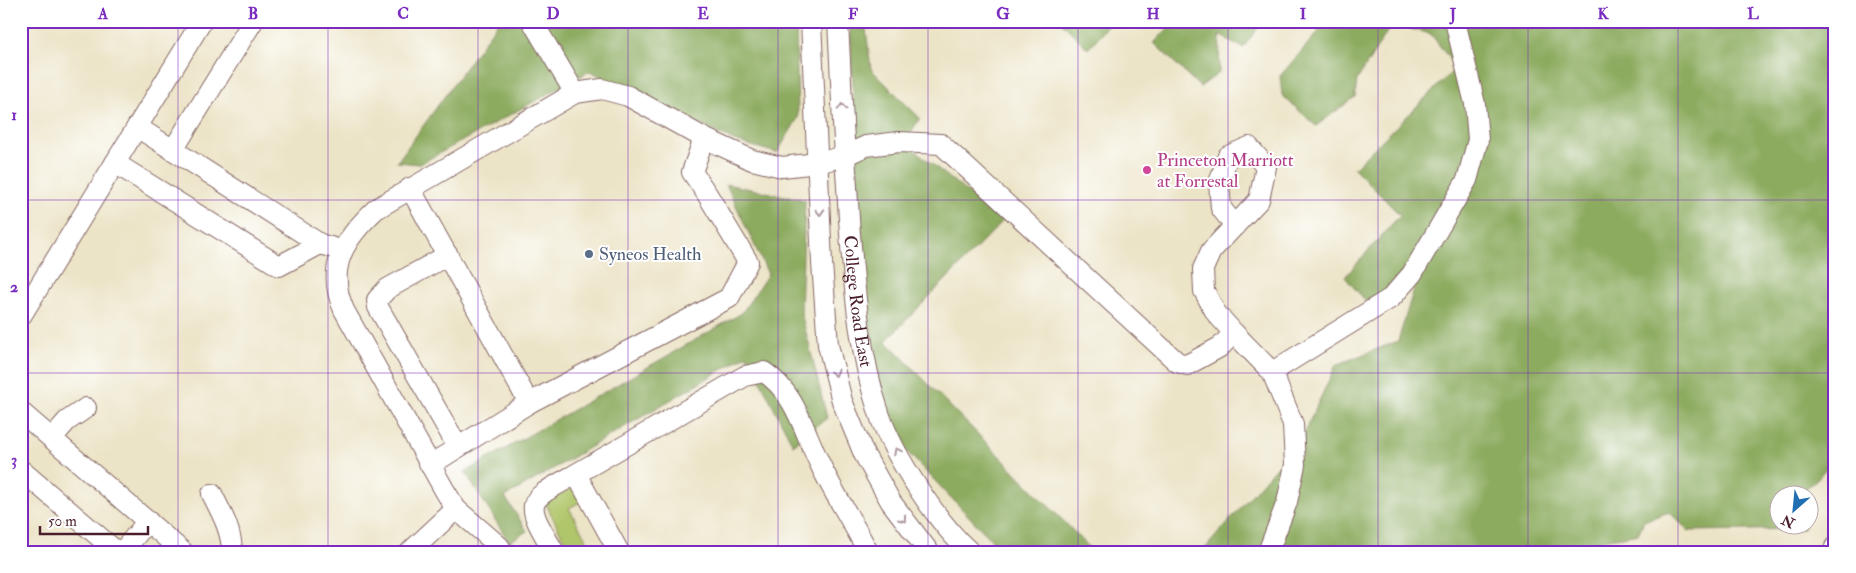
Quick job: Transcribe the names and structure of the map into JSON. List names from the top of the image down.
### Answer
{
  "streets": {
    "street": ["College Road East"]
  },
  "places": ["Princeton Marriott at Forrestal", "Syneos Health"],
  "scale_bar": "50 m",
  "north": "bottom left",
  "grid": {
    "columns": [
      "A",
      "B",
      "C",
      "D",
      "E",
      "F",
      "G",
      "H",
      "I",
      "J",
      "K",
      "L"
    ],
    "rows": ["1", "2", "3"]
  }
}
